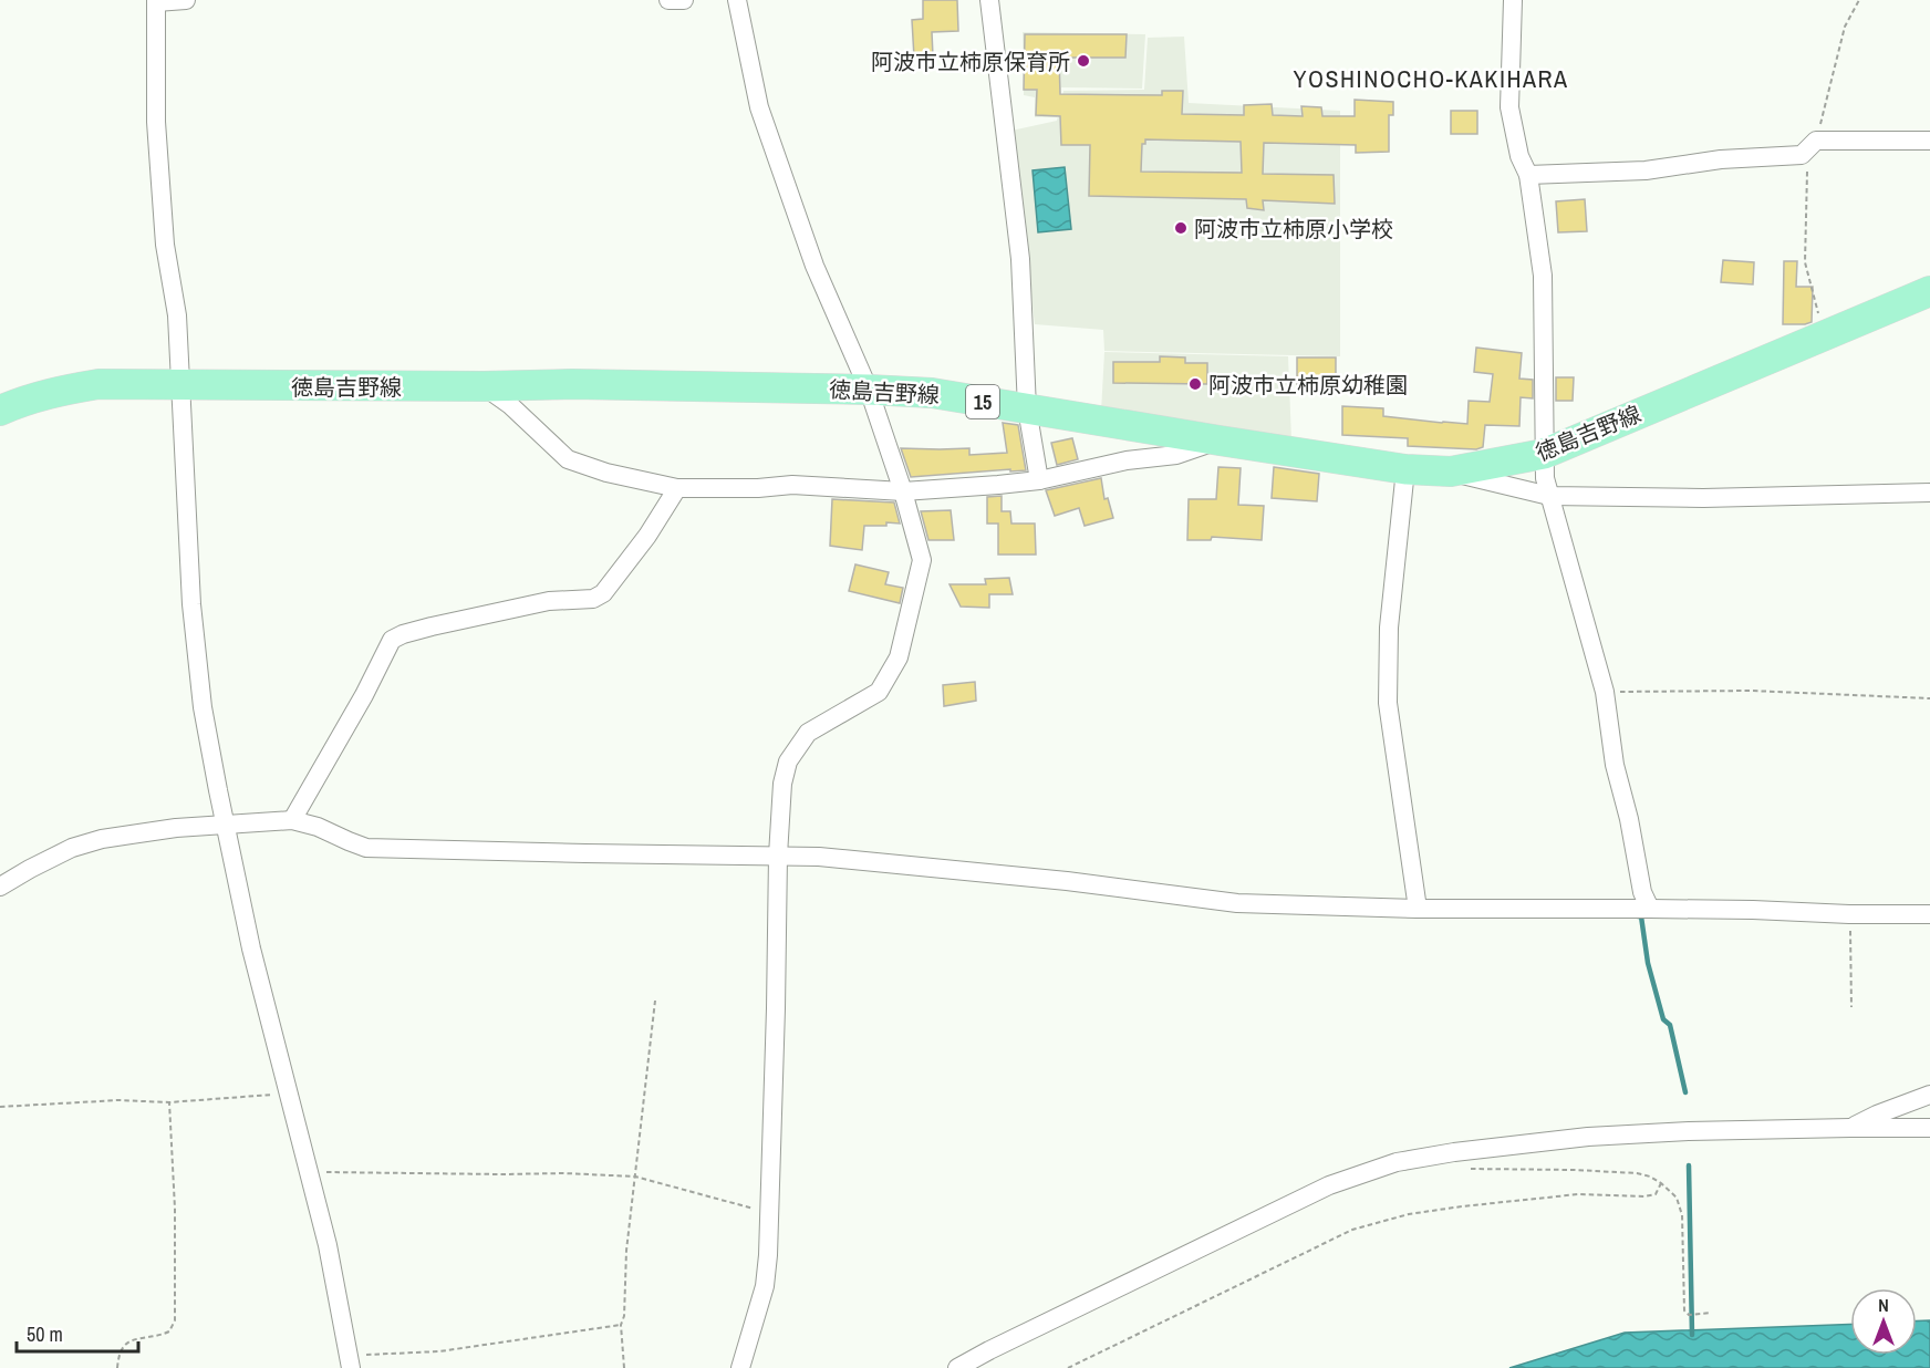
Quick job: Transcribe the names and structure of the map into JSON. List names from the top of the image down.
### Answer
{
  "streets": {
    "main road": ["徳島吉野線", "15"]
  },
  "districts": ["YOSHINOCHO-KAKIHARA"],
  "places": ["阿波市立柿原保育所", "阿波市立柿原小学校", "阿波市立柿原幼稚園"],
  "scale_bar": "50 m",
  "north": "top"
}
